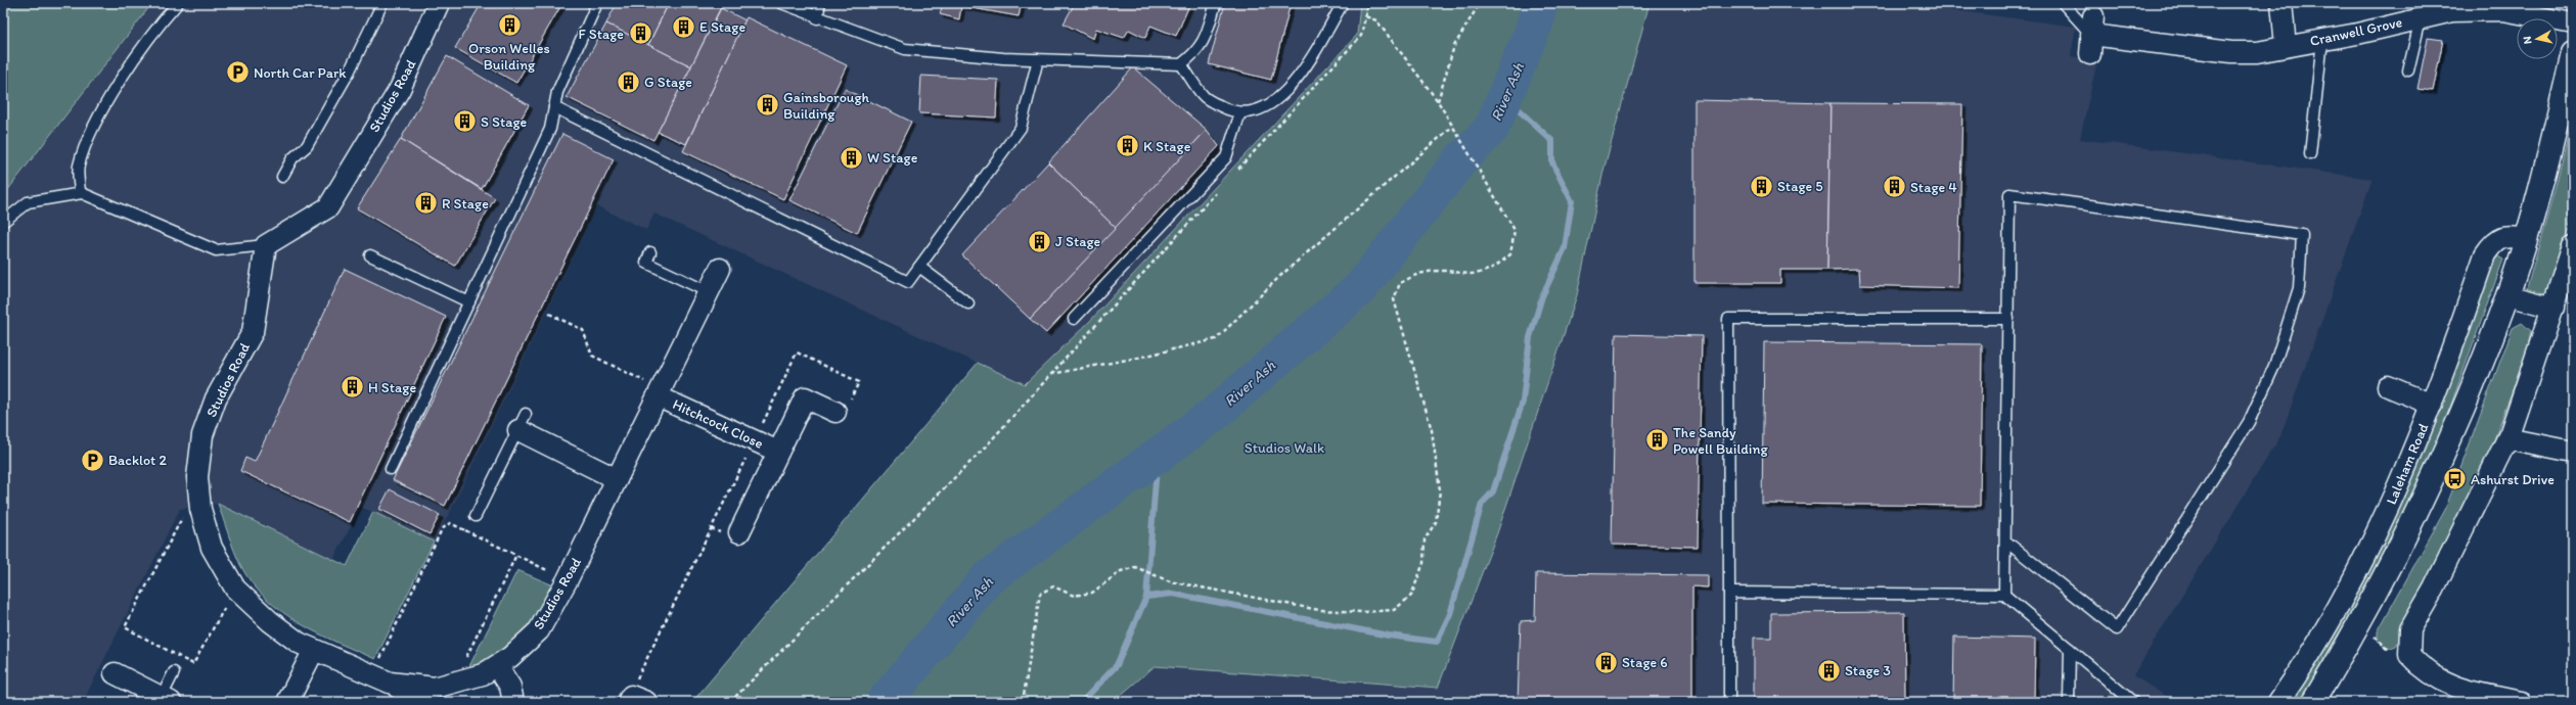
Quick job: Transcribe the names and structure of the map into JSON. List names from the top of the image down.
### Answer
{
  "streets": {
    "main road": ["Laleham Road"],
    "street": ["Cranwell Grove", "Studios Road", "Hitchcock Close"]
  },
  "crossings": [
    ["Studios Road", "Hitchcock Close"]
  ],
  "water": ["River Ash"],
  "parks": ["Studios Walk"],
  "places": {
    "building": [
      "Orson Welles Building",
      "E Stage",
      "F Stage",
      "G Stage",
      "Gainsborough Building",
      "S Stage",
      "K Stage",
      "W Stage",
      "Stage 5",
      "Stage 4",
      "R Stage",
      "J Stage",
      "H Stage",
      "The Sandy Powell Building",
      "Stage 6",
      "Stage 3"
    ],
    "parking": ["North Car Park", "Backlot 2"],
    "bus stop": ["Ashurst Drive"]
  },
  "north": "left"
}
